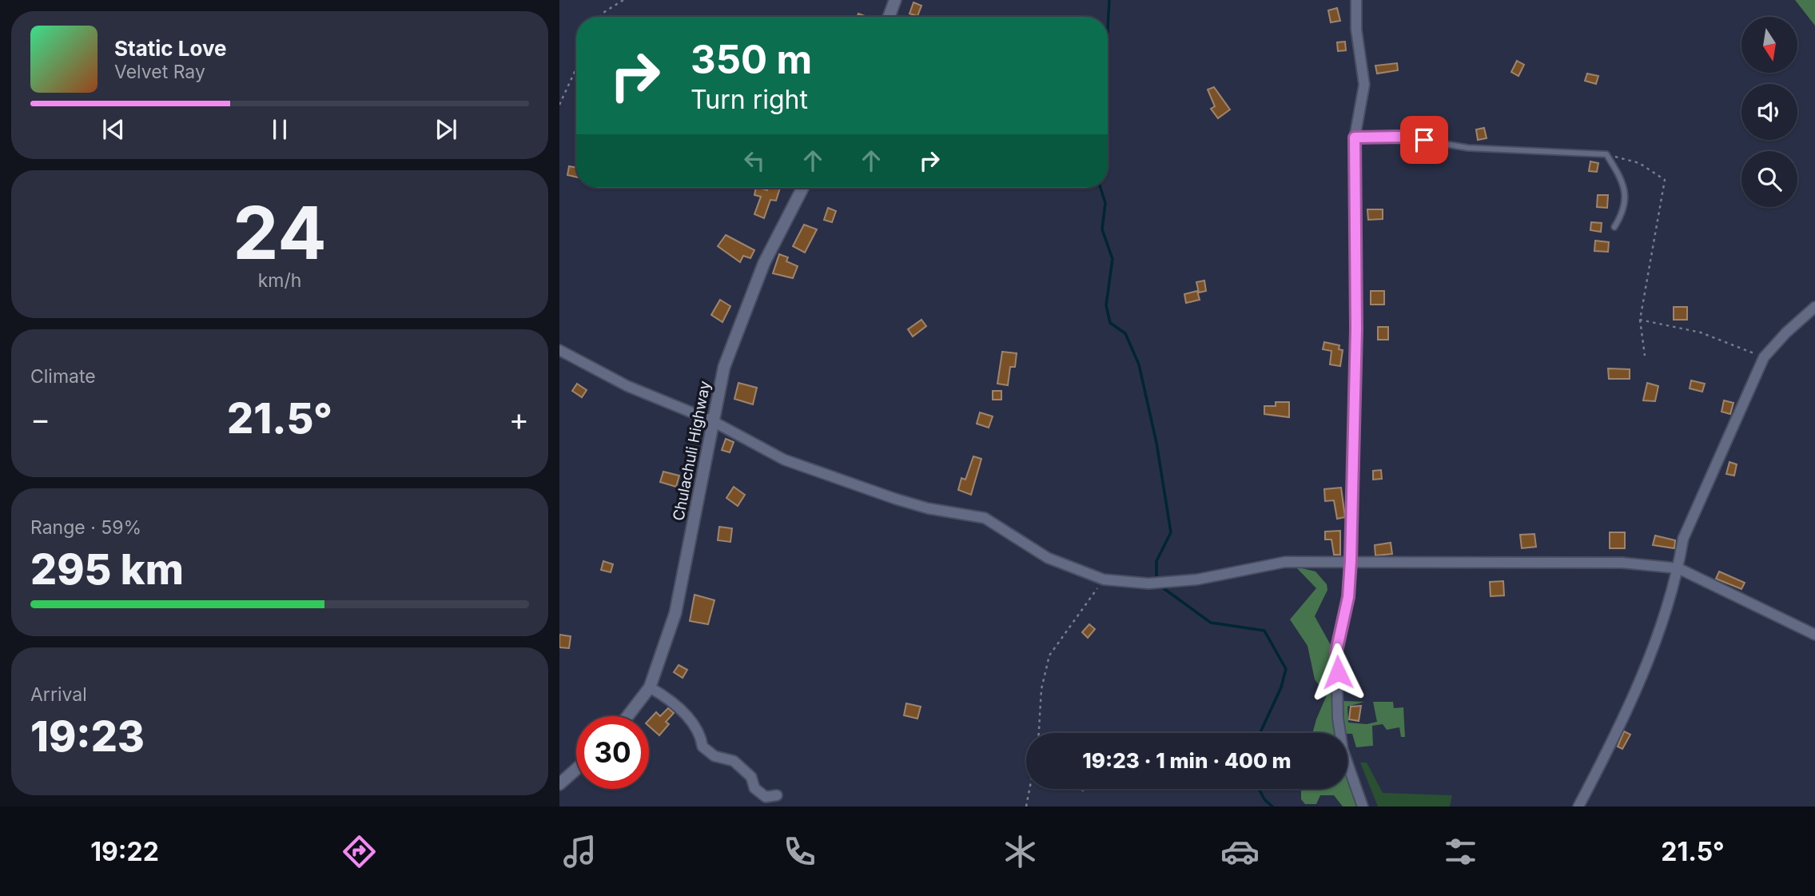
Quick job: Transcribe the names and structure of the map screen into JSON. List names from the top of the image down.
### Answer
{
  "streets": {
    "street": ["Chulachuli Highway"]
  },
  "north": "bottom",
  "page": {
    "turn": ["350 m", "Turn right"],
    "song": ["Static Love", "Velvet Ray"],
    "tile": [
      ["24", "km/h"],
      "Climate",
      ["Range · 59%", "295 km"],
      ["Arrival", "19:23"]
    ],
    "heat": ["−", "21.5°", "+"],
    "limit": "30",
    "trip": "19:23 · 1 min · 400 m",
    "tabs": ["19:22", "21.5°"]
  }
}
